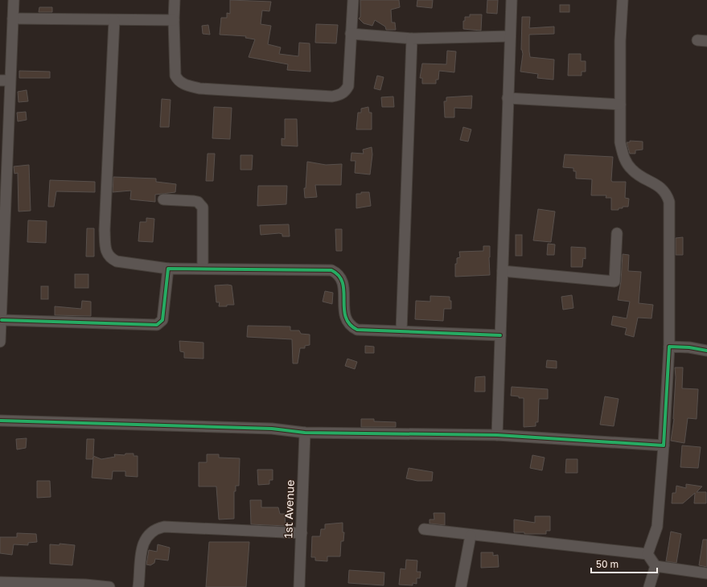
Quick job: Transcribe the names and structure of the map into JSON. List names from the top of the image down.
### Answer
{
  "streets": {
    "street": ["1st Avenue"]
  },
  "scale_bar": "50 m"
}
